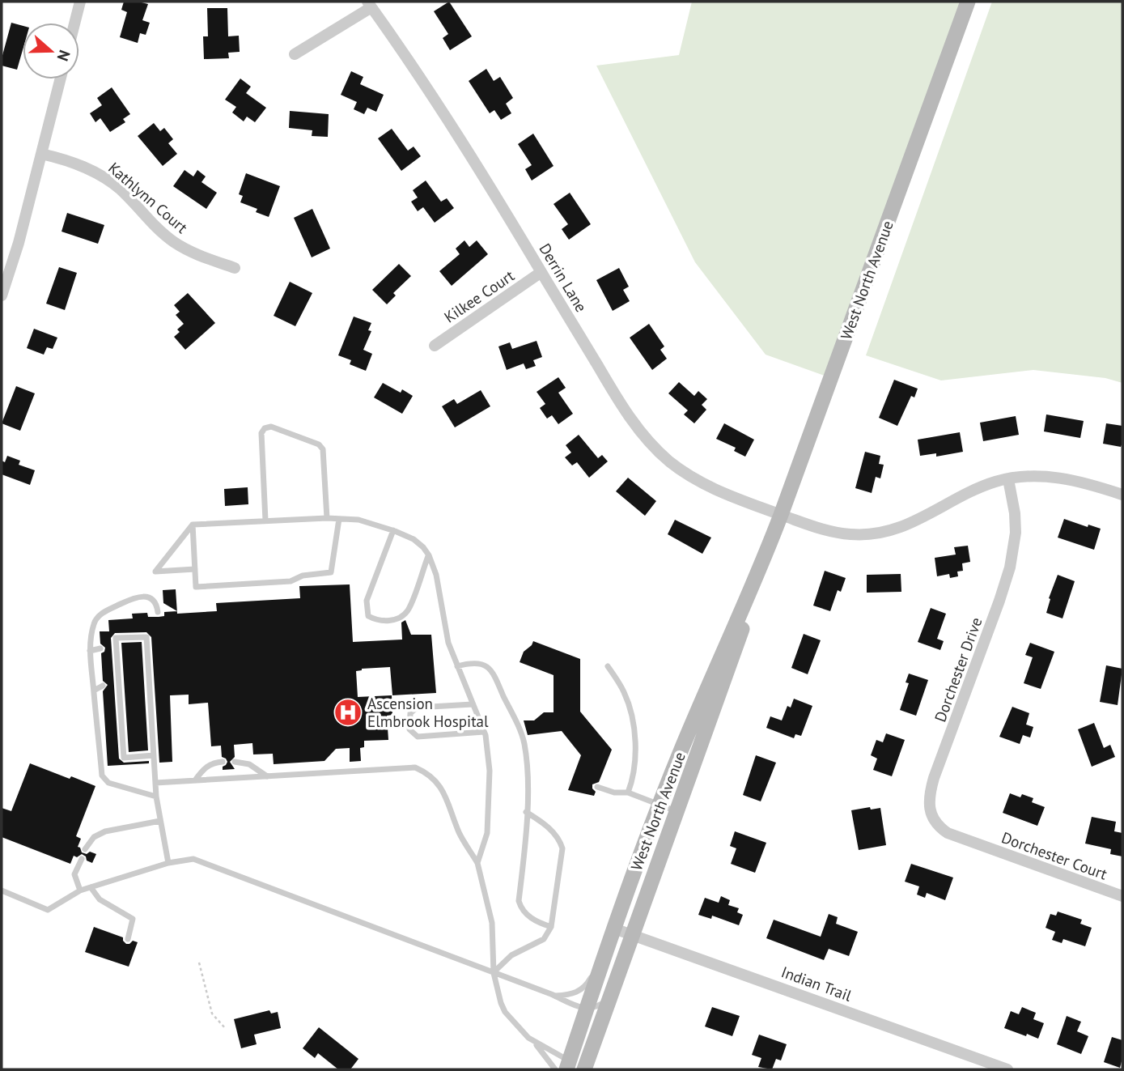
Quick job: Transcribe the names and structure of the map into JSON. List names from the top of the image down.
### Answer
{
  "streets": {
    "main road": ["West North Avenue"],
    "street": [
      "Kathlynn Court",
      "Derrin Lane",
      "Kilkee Court",
      "Dorchester Drive",
      "Dorchester Court",
      "Indian Trail"
    ]
  },
  "crossings": [
    ["Derrin Lane", "West North Avenue"],
    ["Derrin Lane", "Kilkee Court"],
    ["Derrin Lane", "Dorchester Drive"],
    ["West North Avenue", "Indian Trail"],
    ["Dorchester Drive", "Dorchester Court"]
  ],
  "places": {
    "hospital": ["Ascension Elmbrook Hospital"]
  },
  "north": "right"
}
